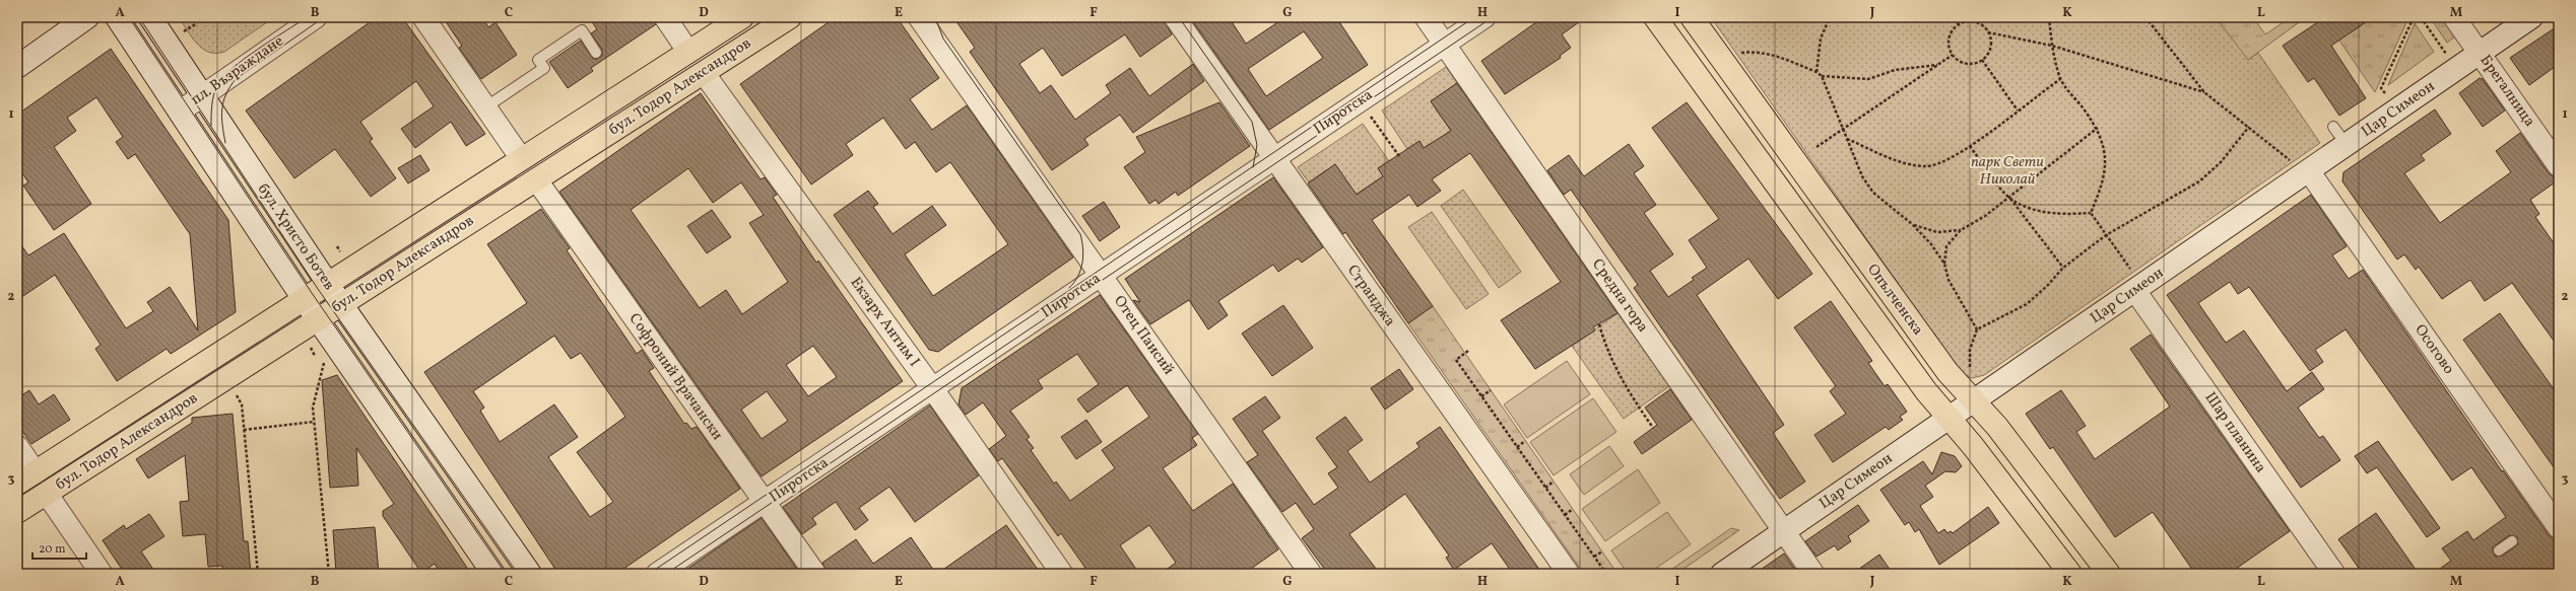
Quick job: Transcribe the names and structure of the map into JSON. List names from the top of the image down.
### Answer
{
  "streets": {
    "main road": [
      "бул. Тодор Александров",
      "Цар Симеон",
      "бул. Христо Ботев",
      "Опълченска"
    ],
    "street": [
      "пл. Възраждане",
      "Брегалница",
      "Пиротска",
      "Странджа",
      "Средна гора",
      "Екзарх Антим I",
      "Отец Паисий",
      "Осогово",
      "Софроний Врачански",
      "Шар планина"
    ]
  },
  "crossings": [
    ["пл. Възраждане", "бул. Христо Ботев"],
    ["бул. Тодор Александров", "бул. Христо Ботев"],
    ["бул. Тодор Александров", "Екзарх Антим I"],
    ["бул. Тодор Александров", "Софроний Врачански"],
    ["Брегалница", "Цар Симеон"],
    ["Цар Симеон", "Средна гора"],
    ["Цар Симеон", "Опълченска"],
    ["Цар Симеон", "Осогово"],
    ["Цар Симеон", "Шар планина"],
    ["Пиротска", "Странджа"],
    ["Пиротска", "Средна гора"],
    ["Пиротска", "Екзарх Антим I"],
    ["Пиротска", "Отец Паисий"],
    ["Пиротска", "Софроний Врачански"]
  ],
  "parks": ["парк Свети Николай"],
  "scale_bar": "20 m",
  "grid": {
    "columns": [
      "A",
      "B",
      "C",
      "D",
      "E",
      "F",
      "G",
      "H",
      "I",
      "J",
      "K",
      "L",
      "M"
    ],
    "rows": ["1", "2", "3"]
  }
}
